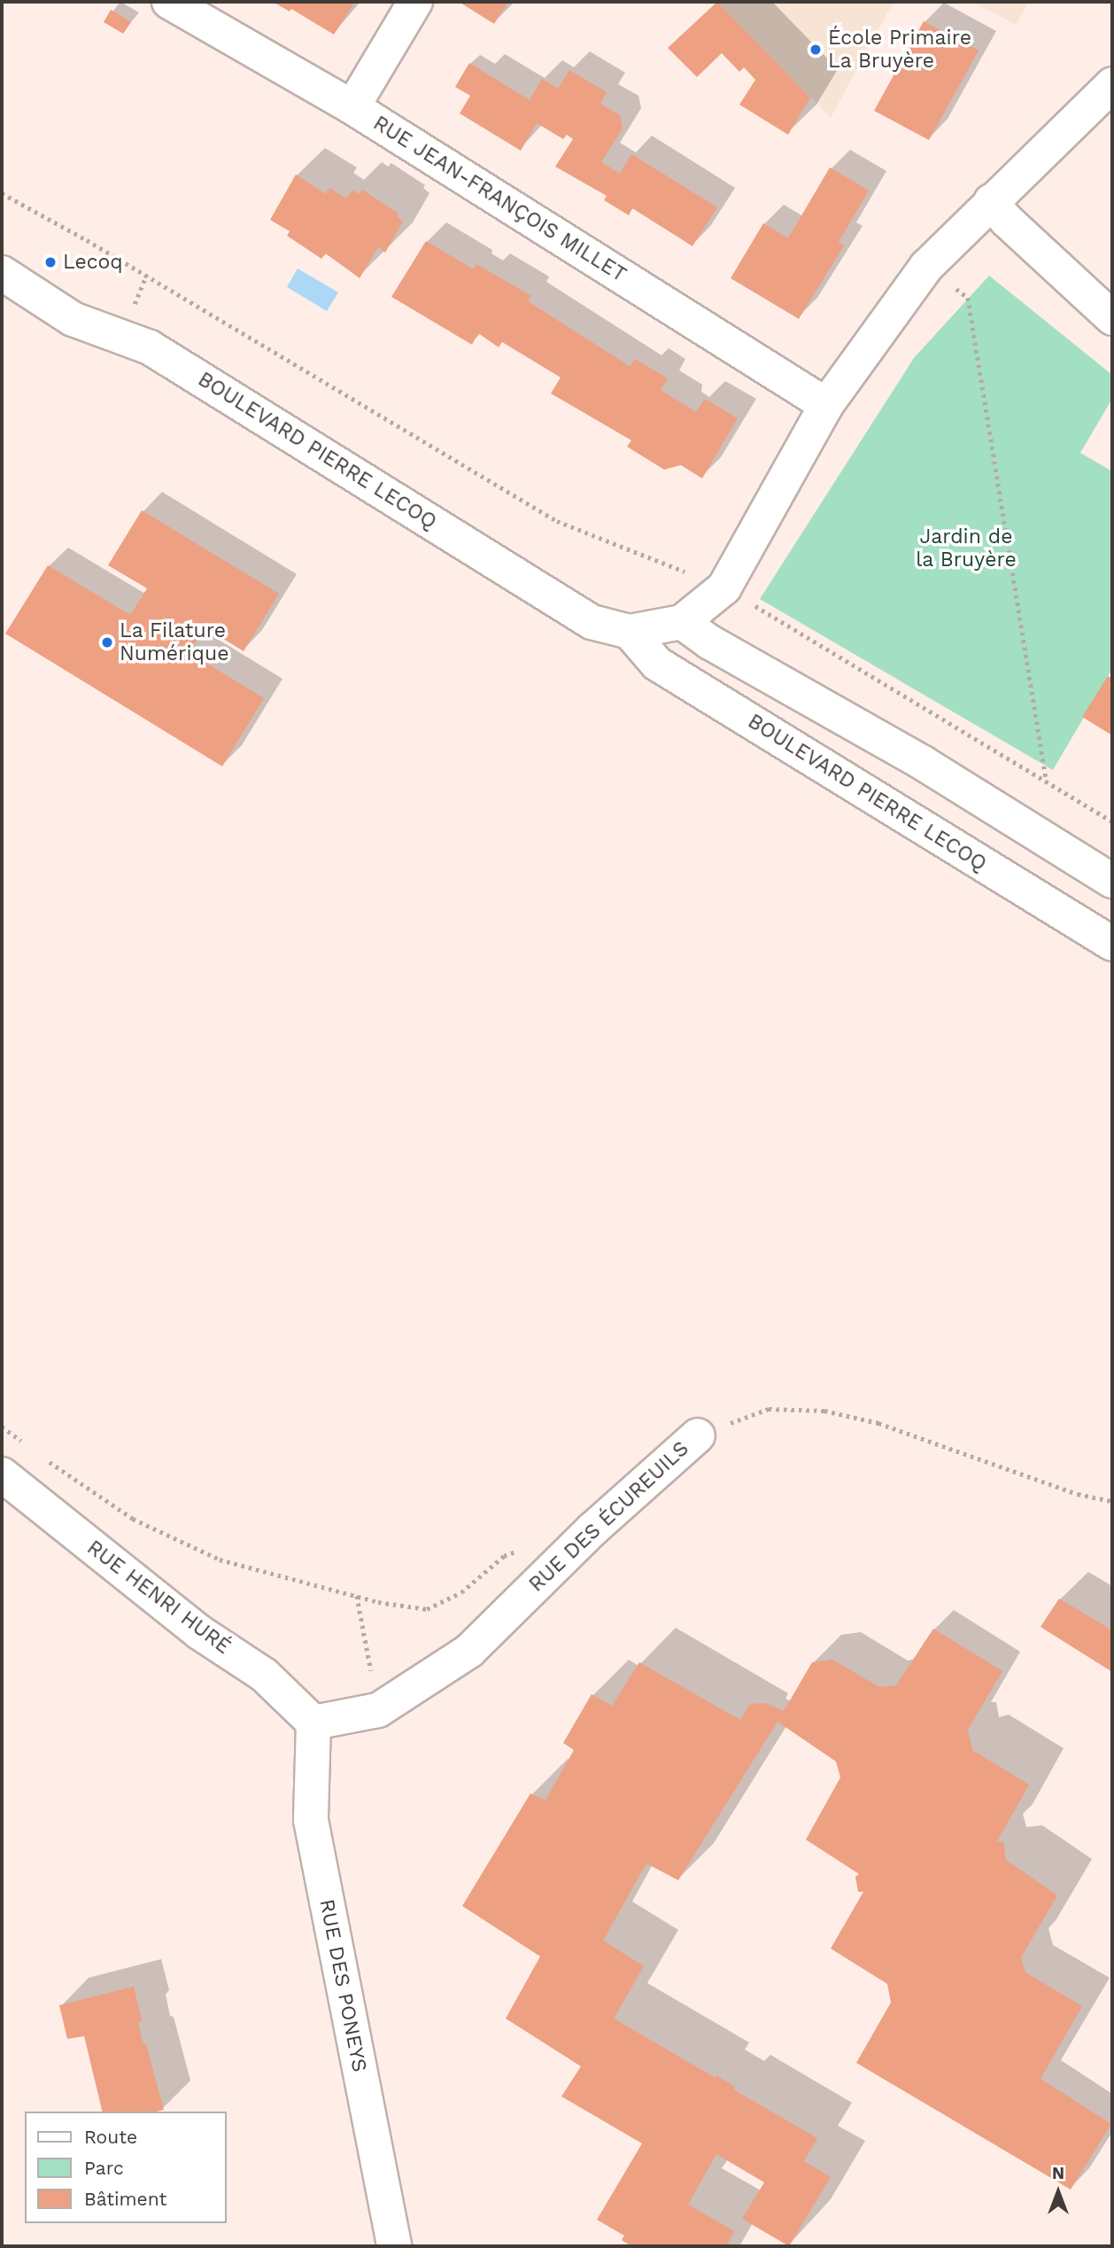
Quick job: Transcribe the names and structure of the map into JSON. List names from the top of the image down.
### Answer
{
  "streets": {
    "street": [
      "RUE JEAN-FRANÇOIS MILLET",
      "BOULEVARD PIERRE LECOQ",
      "RUE DES ÉCUREUILS",
      "RUE HENRI HURÉ",
      "RUE DES PONEYS"
    ]
  },
  "crossings": [
    ["RUE DES ÉCUREUILS", "RUE HENRI HURÉ"],
    ["RUE DES ÉCUREUILS", "RUE DES PONEYS"],
    ["RUE HENRI HURÉ", "RUE DES PONEYS"]
  ],
  "parks": ["Jardin de la Bruyère"],
  "places": ["École Primaire La Bruyère", "Lecoq", "La Filature Numérique"],
  "legend": ["Route", "Parc", "Bâtiment"],
  "north": "top"
}
